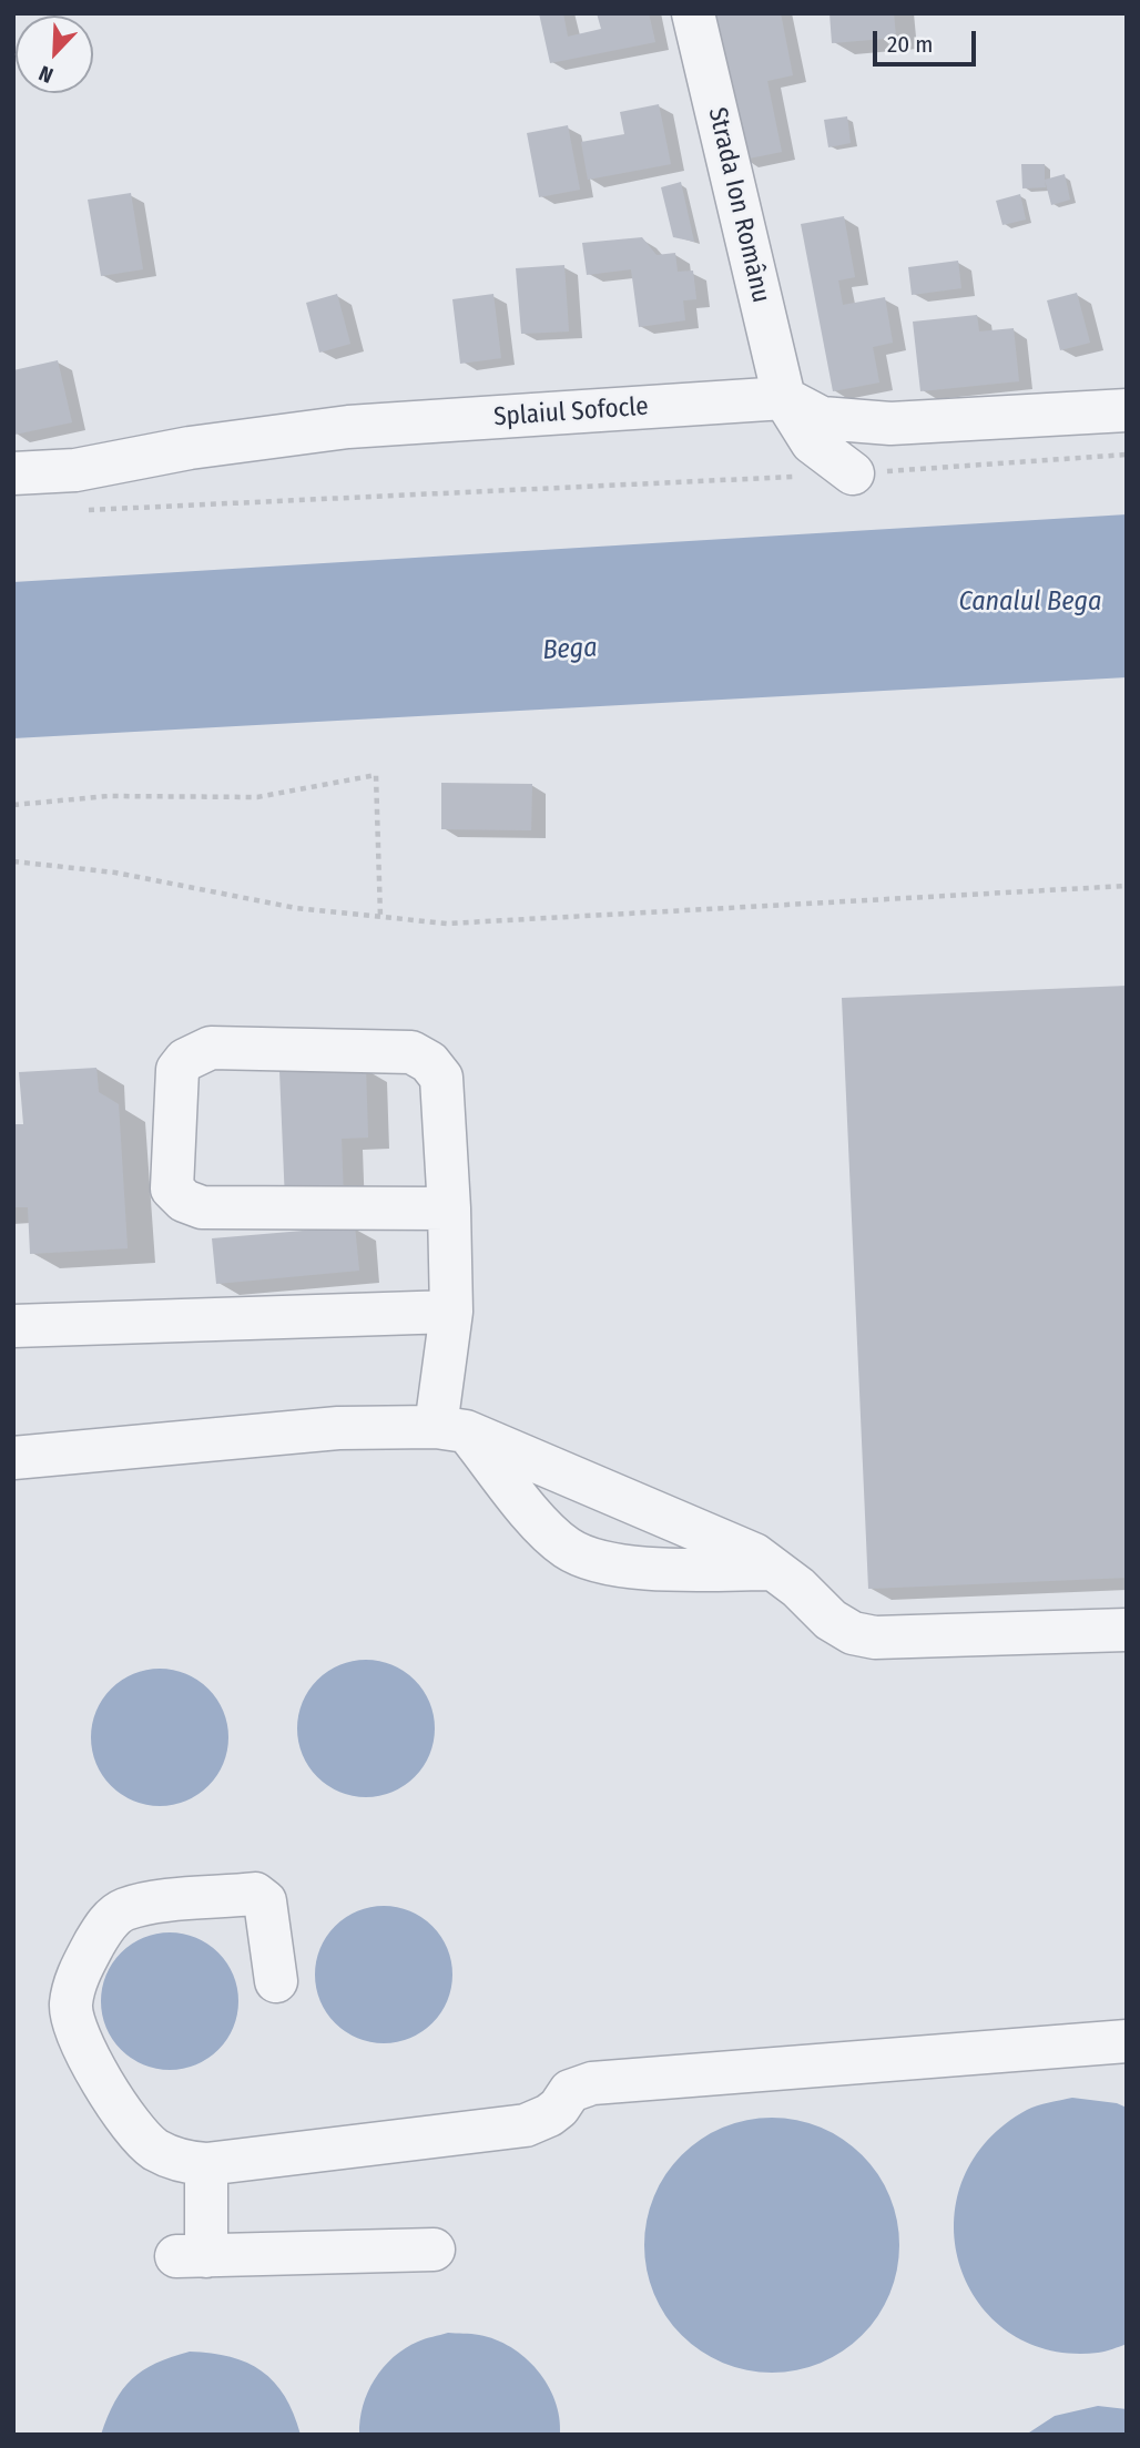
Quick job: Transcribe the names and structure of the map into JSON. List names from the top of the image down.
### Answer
{
  "streets": {
    "street": ["Strada Ion Românu", "Splaiul Sofocle"]
  },
  "crossings": [
    ["Strada Ion Românu", "Splaiul Sofocle"]
  ],
  "water": ["Canalul Bega", "Bega"],
  "scale_bar": "20 m",
  "north": "bottom left"
}
